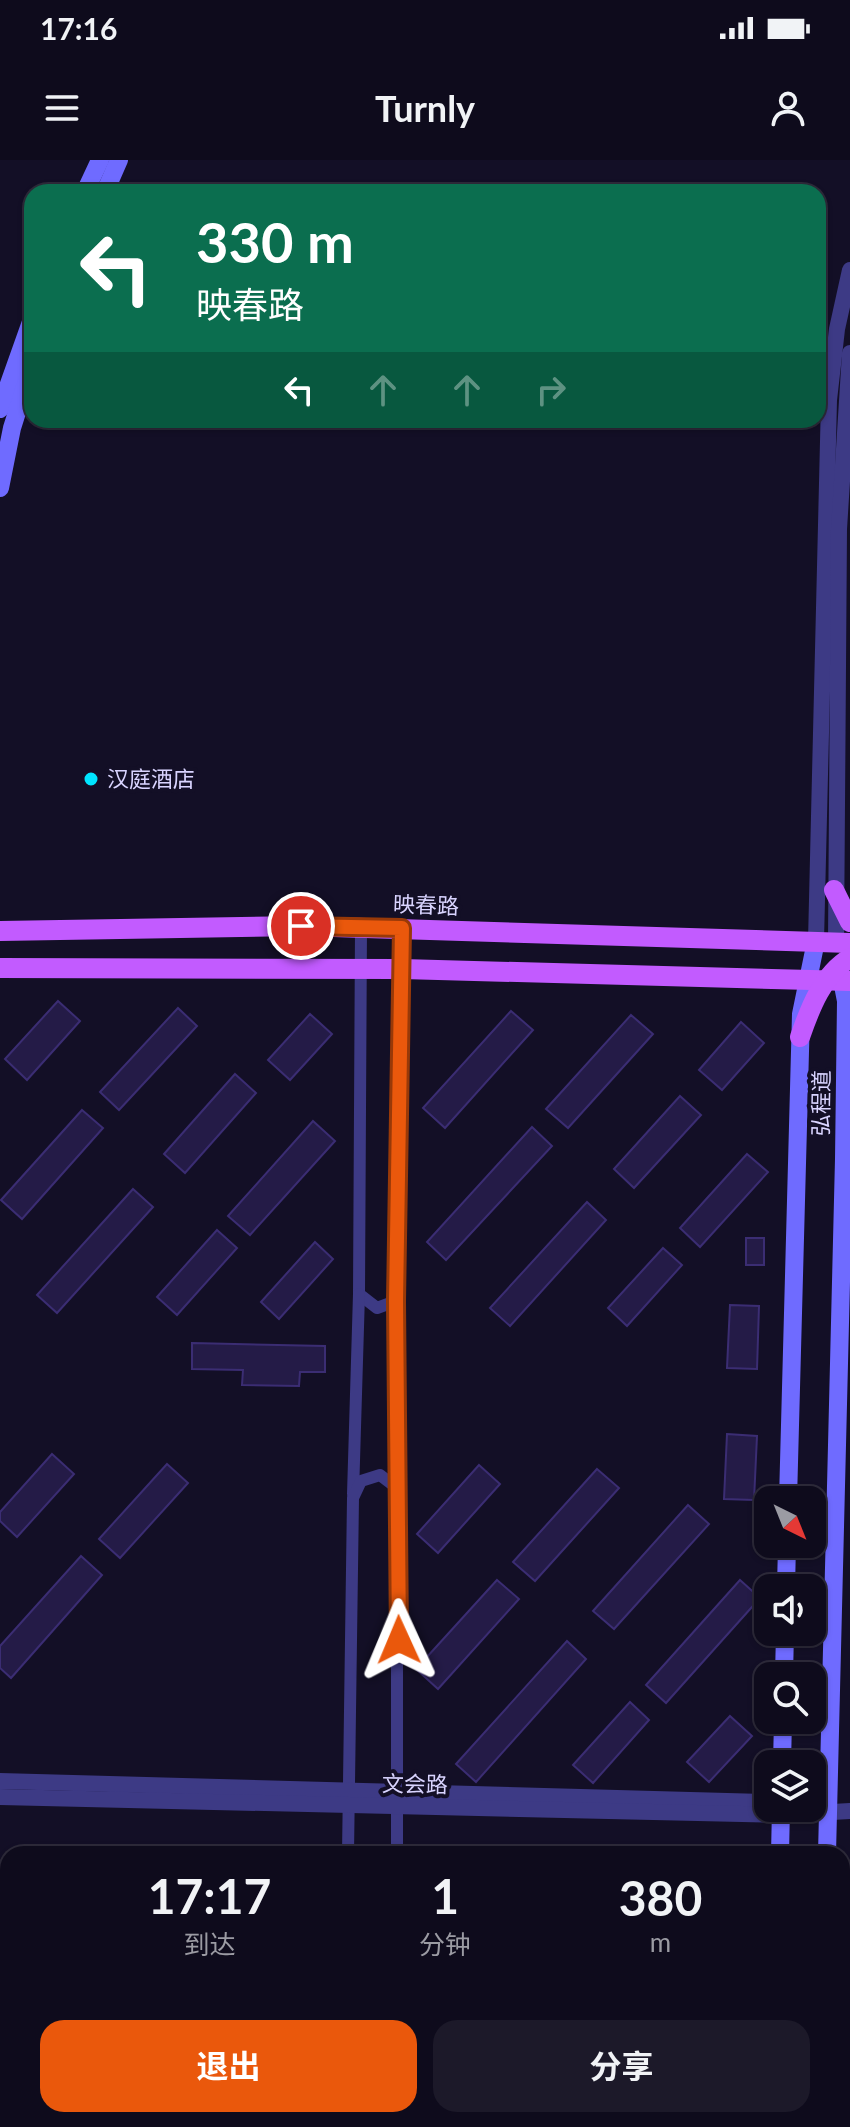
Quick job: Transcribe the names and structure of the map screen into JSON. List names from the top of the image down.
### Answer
{
  "streets": {
    "main road": ["映春路", "弘程道"],
    "street": ["文会路"]
  },
  "crossings": [
    ["映春路", "弘程道"]
  ],
  "places": ["汉庭酒店"],
  "north": "bottom right",
  "page": {
    "status": "17:16",
    "header": "Turnly",
    "turn": ["330 m", "映春路"],
    "eta": [
      "17:17",
      "到达",
      "1",
      "分钟",
      "380",
      "m"
    ],
    "buttons": ["退出", "分享"]
  }
}
